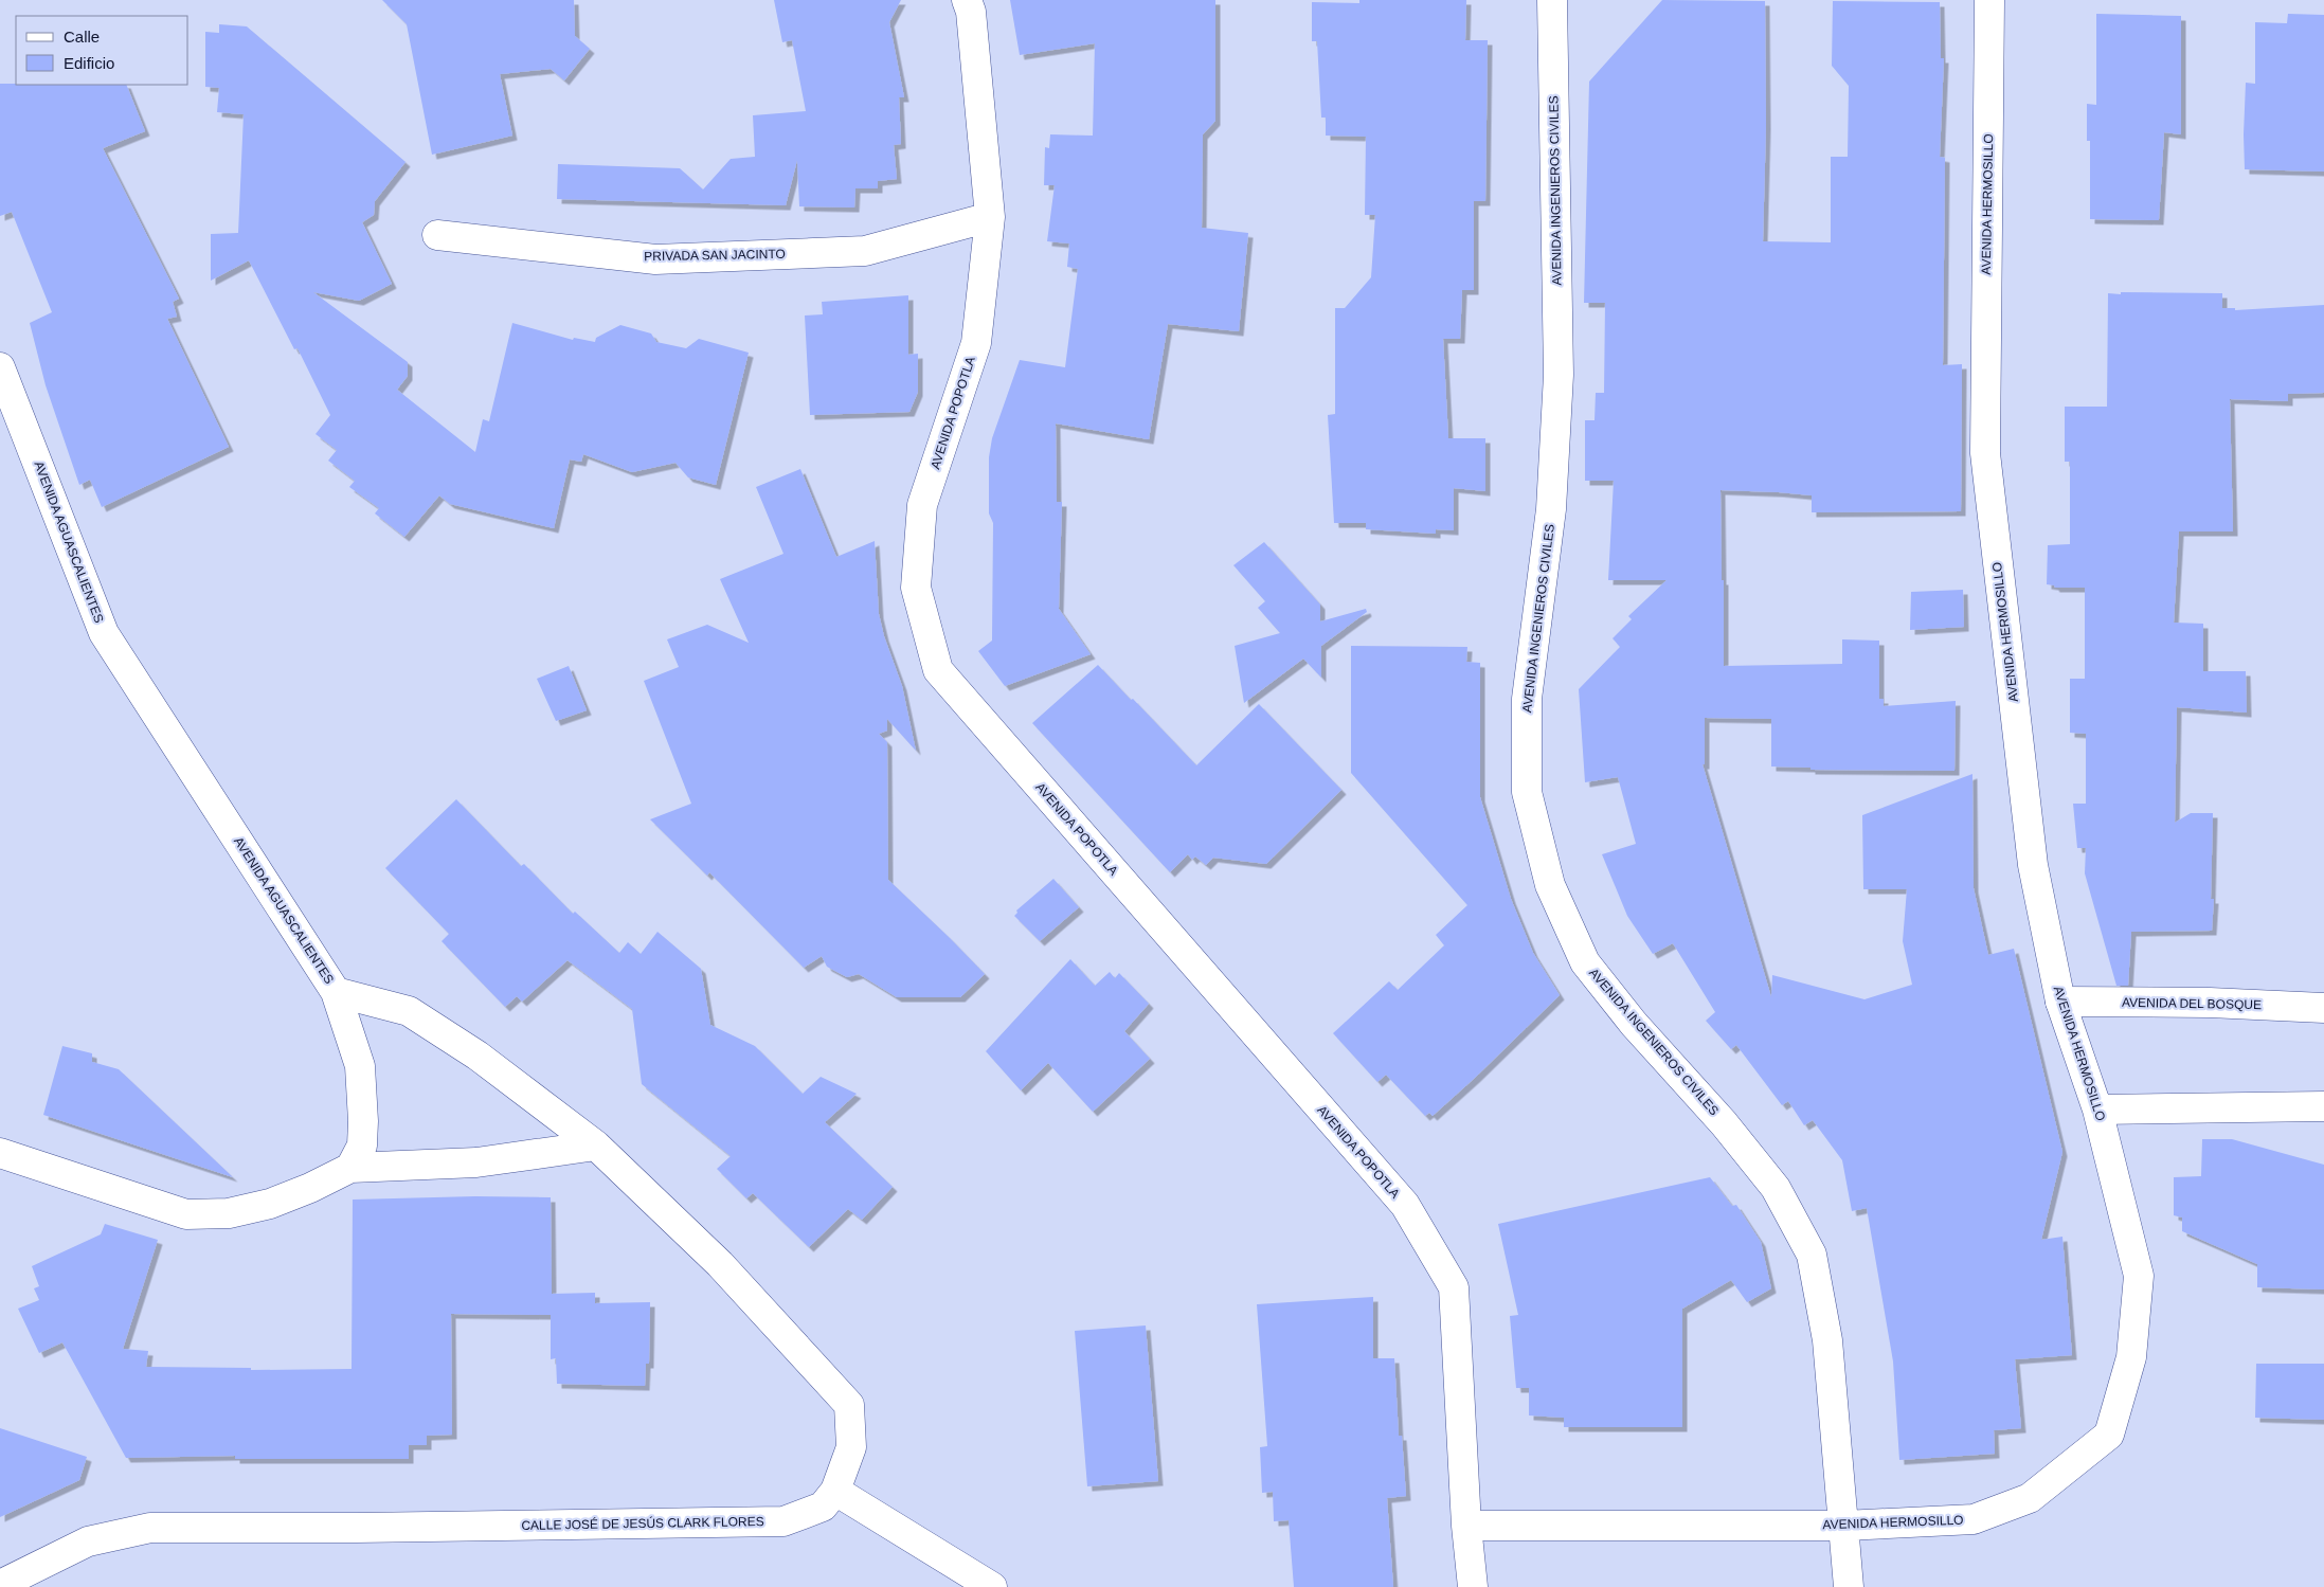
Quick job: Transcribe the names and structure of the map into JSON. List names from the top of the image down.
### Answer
{
  "streets": {
    "street": [
      "AVENIDA INGENIEROS CIVILES",
      "AVENIDA HERMOSILLO",
      "PRIVADA SAN JACINTO",
      "AVENIDA POPOTLA",
      "AVENIDA AGUASCALIENTES",
      "AVENIDA DEL BOSQUE",
      "CALLE JOSÉ DE JESÚS CLARK FLORES"
    ]
  },
  "crossings": [
    ["AVENIDA INGENIEROS CIVILES", "AVENIDA HERMOSILLO"],
    ["AVENIDA HERMOSILLO", "AVENIDA POPOTLA"],
    ["AVENIDA HERMOSILLO", "AVENIDA DEL BOSQUE"],
    ["PRIVADA SAN JACINTO", "AVENIDA POPOTLA"],
    ["AVENIDA AGUASCALIENTES", "CALLE JOSÉ DE JESÚS CLARK FLORES"]
  ],
  "legend": ["Calle", "Edificio"]
}
